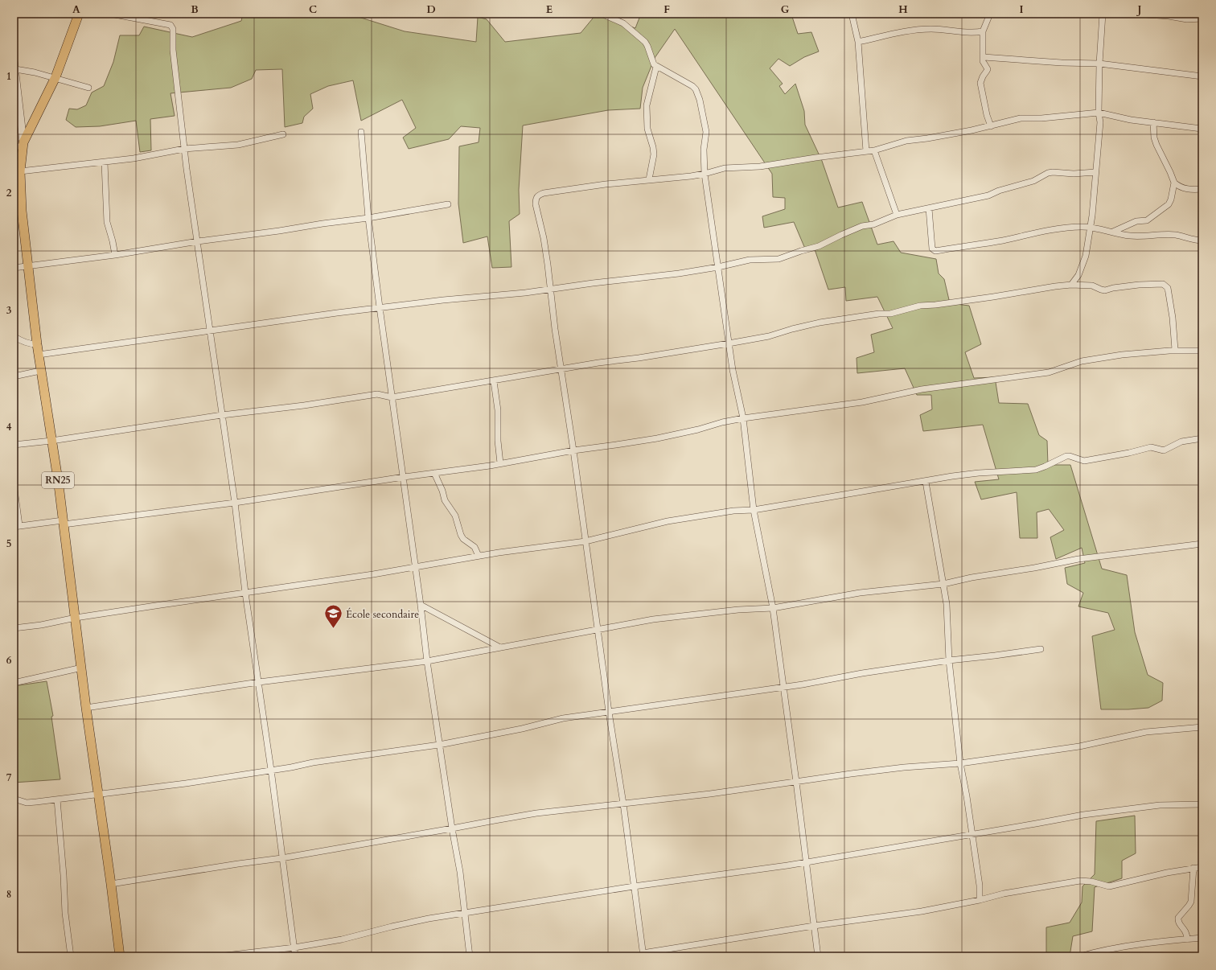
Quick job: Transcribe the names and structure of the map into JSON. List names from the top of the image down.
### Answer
{
  "streets": {
    "main road": ["RN25"]
  },
  "places": {
    "school or university": ["École secondaire"]
  },
  "grid": {
    "columns": [
      "A",
      "B",
      "C",
      "D",
      "E",
      "F",
      "G",
      "H",
      "I",
      "J"
    ],
    "rows": [
      "1",
      "2",
      "3",
      "4",
      "5",
      "6",
      "7",
      "8"
    ]
  }
}
